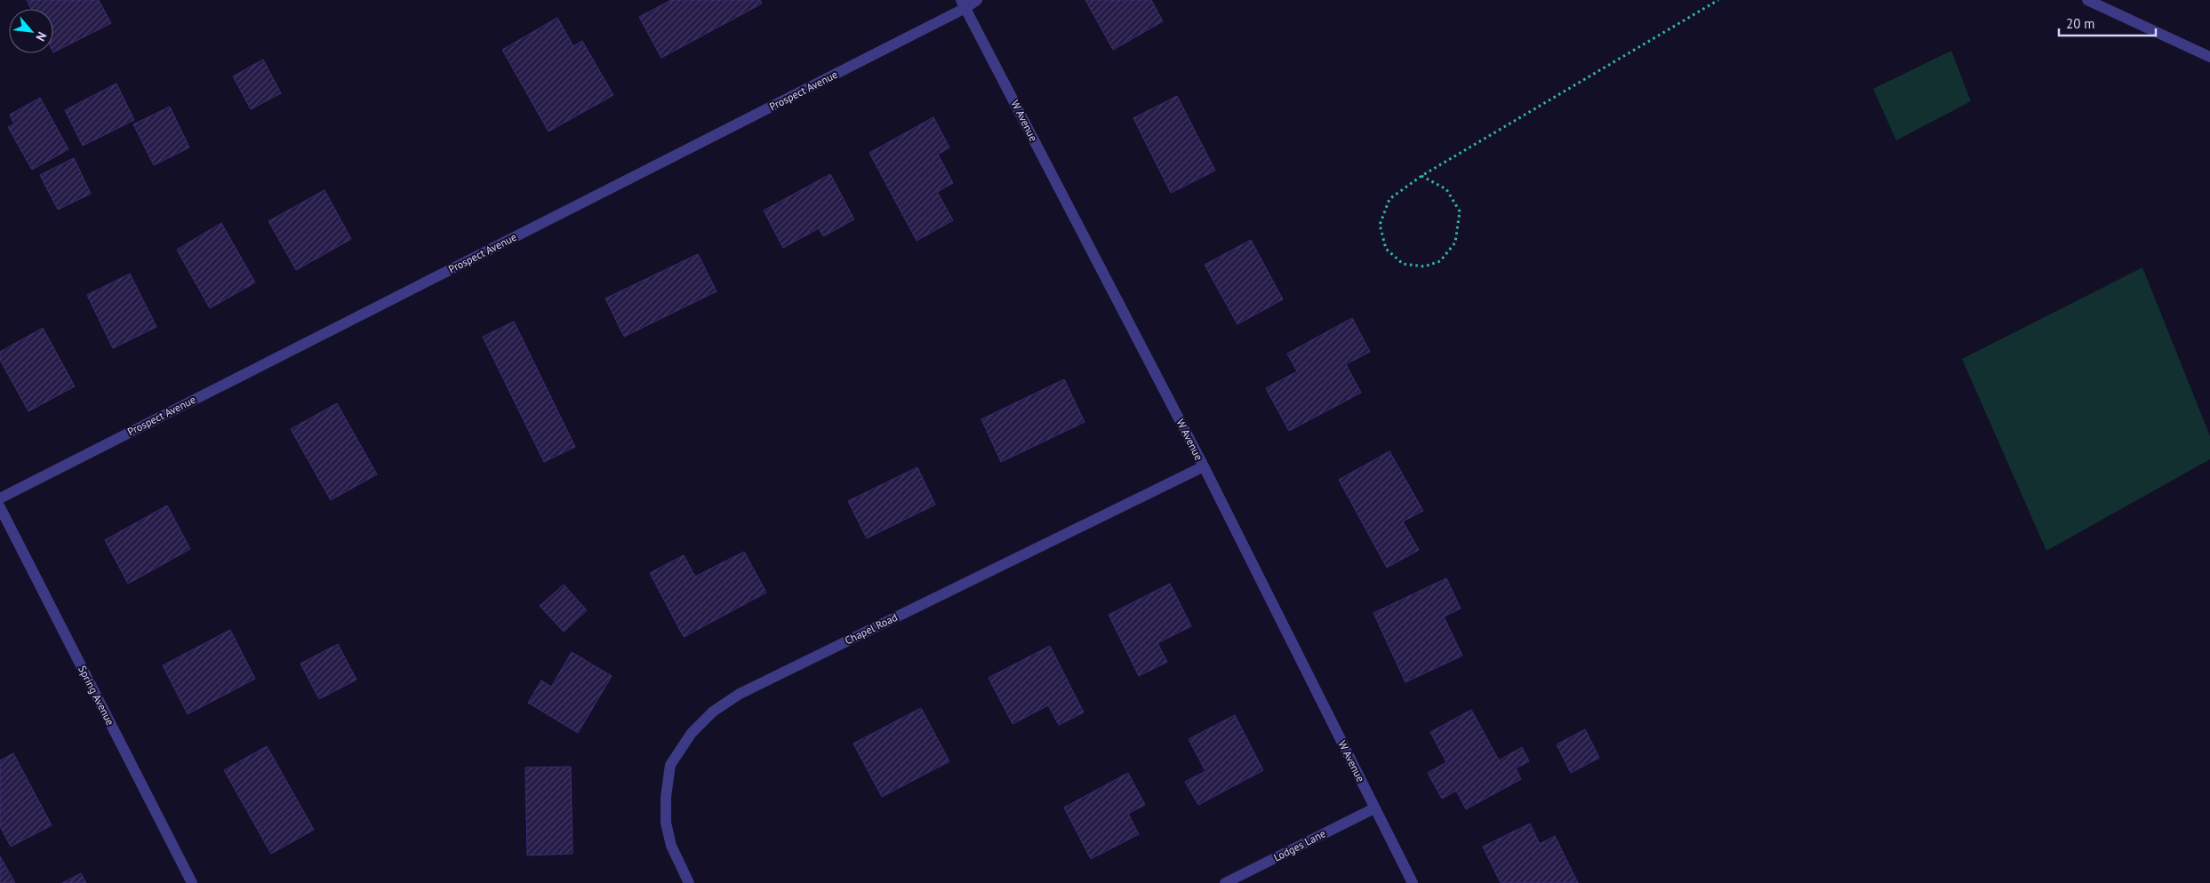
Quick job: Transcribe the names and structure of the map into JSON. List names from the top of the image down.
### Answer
{
  "streets": {
    "street": [
      "Prospect Avenue",
      "W Avenue",
      "Chapel Road",
      "Spring Avenue",
      "Lodges Lane"
    ]
  },
  "crossings": [
    ["Prospect Avenue", "W Avenue"],
    ["W Avenue", "Chapel Road"],
    ["W Avenue", "Lodges Lane"]
  ],
  "scale_bar": "20 m",
  "north": "bottom right"
}
